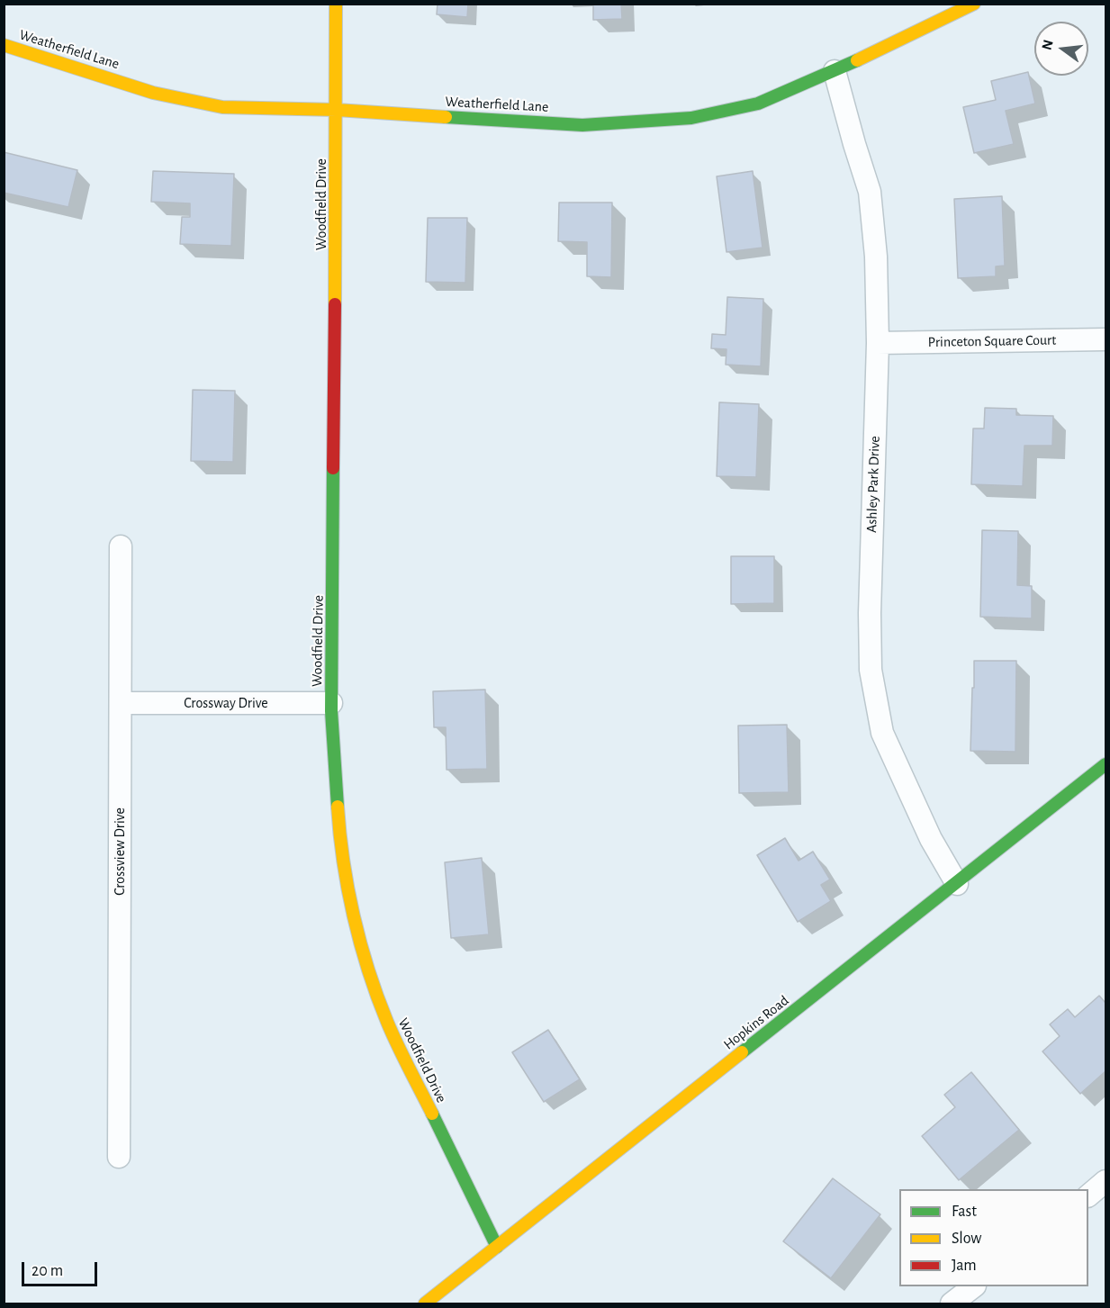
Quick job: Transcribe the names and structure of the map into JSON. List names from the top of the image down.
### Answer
{
  "streets": {
    "street": [
      "Weatherfield Lane",
      "Woodfield Drive",
      "Princeton Square Court",
      "Ashley Park Drive",
      "Crossway Drive",
      "Crossview Drive",
      "Hopkins Road"
    ]
  },
  "crossings": [
    ["Weatherfield Lane", "Woodfield Drive"],
    ["Weatherfield Lane", "Ashley Park Drive"],
    ["Woodfield Drive", "Crossway Drive"],
    ["Woodfield Drive", "Hopkins Road"],
    ["Princeton Square Court", "Ashley Park Drive"],
    ["Ashley Park Drive", "Hopkins Road"],
    ["Crossway Drive", "Crossview Drive"]
  ],
  "legend": ["Fast", "Slow", "Jam"],
  "scale_bar": "20 m",
  "north": "left"
}
